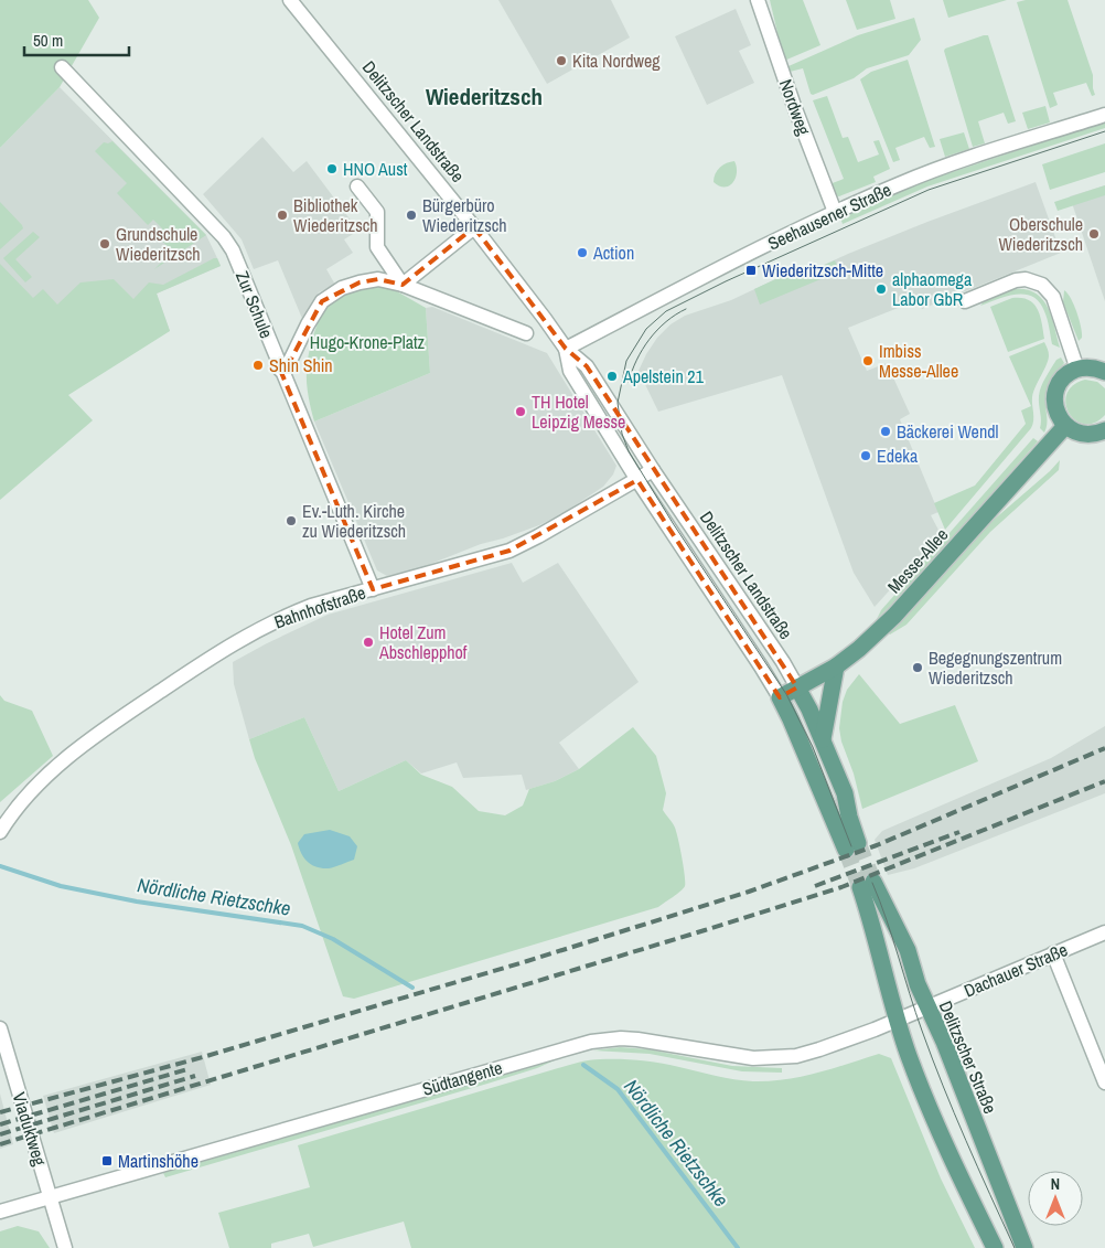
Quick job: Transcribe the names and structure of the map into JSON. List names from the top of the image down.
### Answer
{
  "streets": {
    "main road": ["Delitzscher Landstraße", "Messe-Allee", "Delitzscher Straße"],
    "street": [
      "Nordweg",
      "Seehausener Straße",
      "Zur Schule",
      "Bahnhofstraße",
      "Dachauer Straße",
      "Südtangente",
      "Viaduktweg"
    ]
  },
  "crossings": [
    ["Nordweg", "Seehausener Straße"],
    ["Delitzscher Landstraße", "Seehausener Straße"],
    ["Delitzscher Landstraße", "Messe-Allee"],
    ["Delitzscher Landstraße", "Bahnhofstraße"],
    ["Zur Schule", "Bahnhofstraße"],
    ["Dachauer Straße", "Delitzscher Straße"],
    ["Dachauer Straße", "Südtangente"],
    ["Delitzscher Straße", "Südtangente"],
    ["Südtangente", "Viaduktweg"]
  ],
  "districts": ["Wiederitzsch"],
  "water": ["Nördliche Rietzschke"],
  "parks": ["Hugo-Krone-Platz"],
  "places": {
    "other": [
      "Kita Nordweg",
      "HNO Aust",
      "Bibliothek Wiederitzsch",
      "Bürgerbüro Wiederitzsch",
      "Oberschule Wiederitzsch",
      "Grundschule Wiederitzsch",
      "Action",
      "alphaomega Labor GbR",
      "Imbiss Messe-Allee",
      "Shin Shin",
      "Apelstein 21",
      "TH Hotel Leipzig Messe",
      "Bäckerei Wendl",
      "Edeka",
      "Ev.-Luth. Kirche zu Wiederitzsch",
      "Hotel Zum Abschlepphof",
      "Begegnungszentrum Wiederitzsch"
    ],
    "transit": ["Wiederitzsch-Mitte", "Martinshöhe"]
  },
  "scale_bar": "50 m",
  "north": "top"
}
